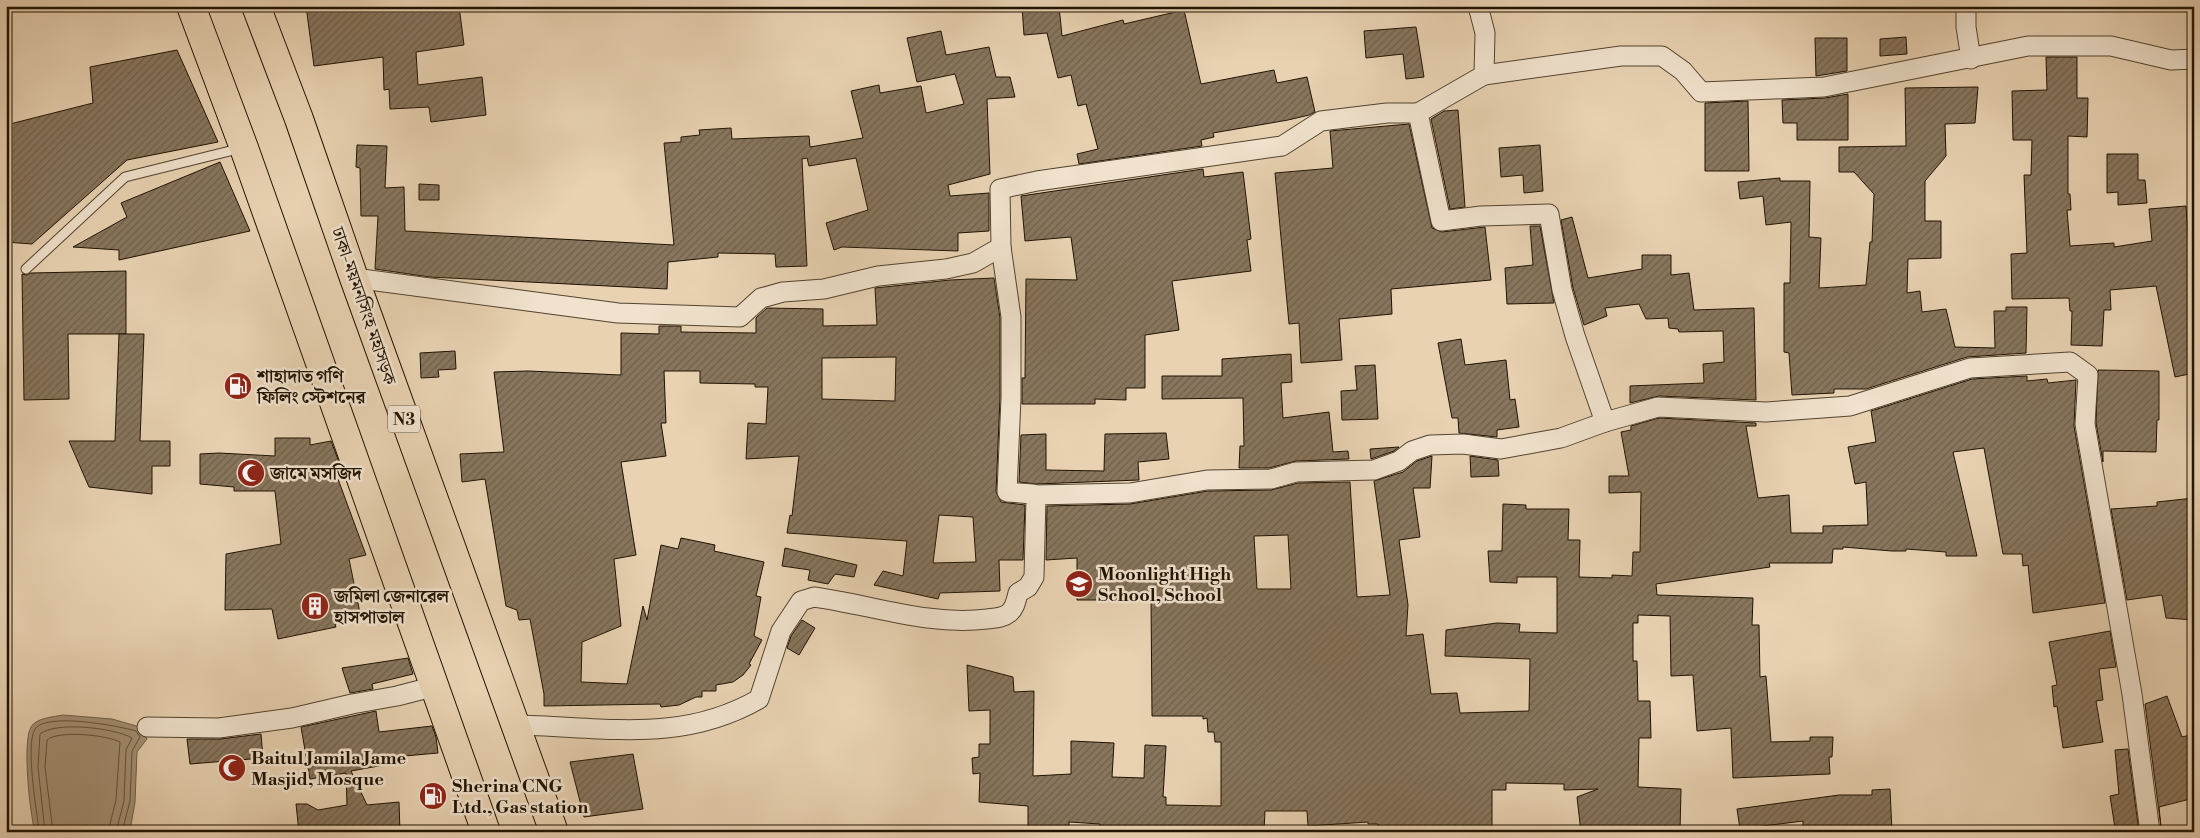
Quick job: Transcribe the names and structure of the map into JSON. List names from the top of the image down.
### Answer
{
  "streets": {
    "highway": ["ঢাকা-ময়মনসিংহ মহাসড়ক", "N3"]
  },
  "places": {
    "fuel station": ["শাহাদাত গণি ফিলিং স্টেশনের", "Sherina CNG Ltd., Gas station"],
    "mosque": ["জামে মসজিদ", "Baitul Jamila Jame Masjid, Mosque"],
    "school or university": ["Moonlight High School, School"],
    "building": ["জমিলা জেনারেল হাসপাতাল"]
  }
}
